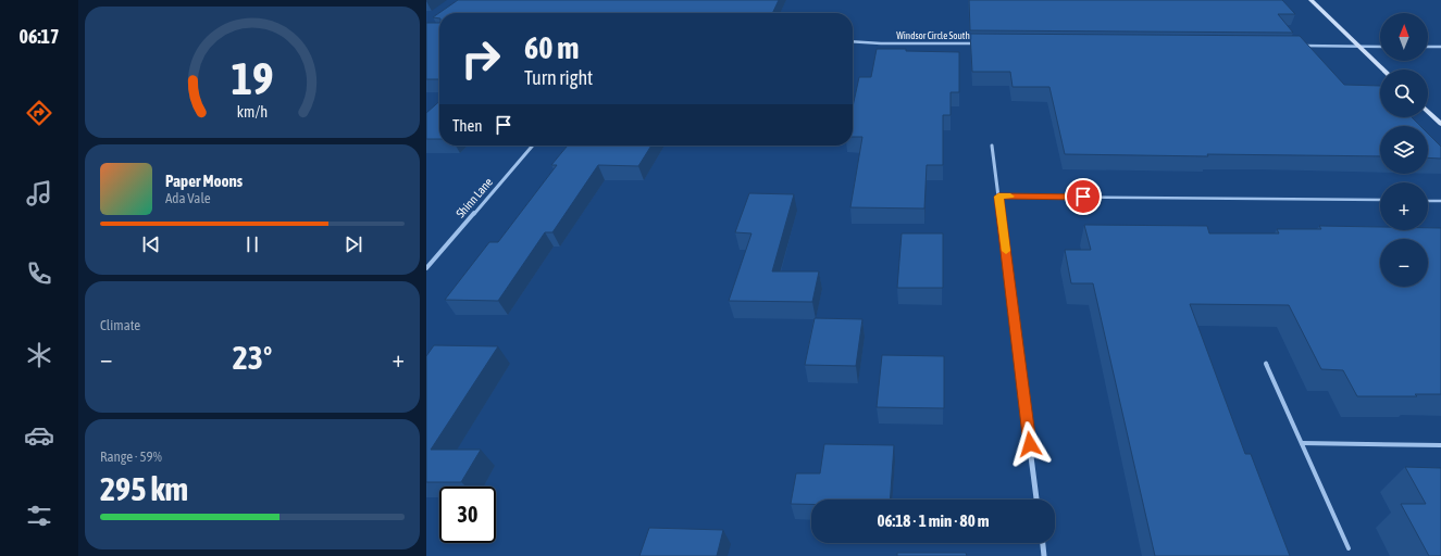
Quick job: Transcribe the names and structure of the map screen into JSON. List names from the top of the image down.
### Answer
{
  "streets": {
    "street": ["Windsor Circle South", "Shinn Lane"]
  },
  "north": "top",
  "page": {
    "tabs": "06:17",
    "map_buttons": ["+", "−"],
    "turn": ["60 m", "Turn right"],
    "then": "Then",
    "song": ["Paper Moons", "Ada Vale"],
    "tile": [
      "Climate",
      ["Range · 59%", "295 km"]
    ],
    "heat": ["−", "23°", "+"],
    "limit": "30",
    "trip": "06:18 · 1 min · 80 m",
    "gauge": ["19", "km/h"]
  }
}
